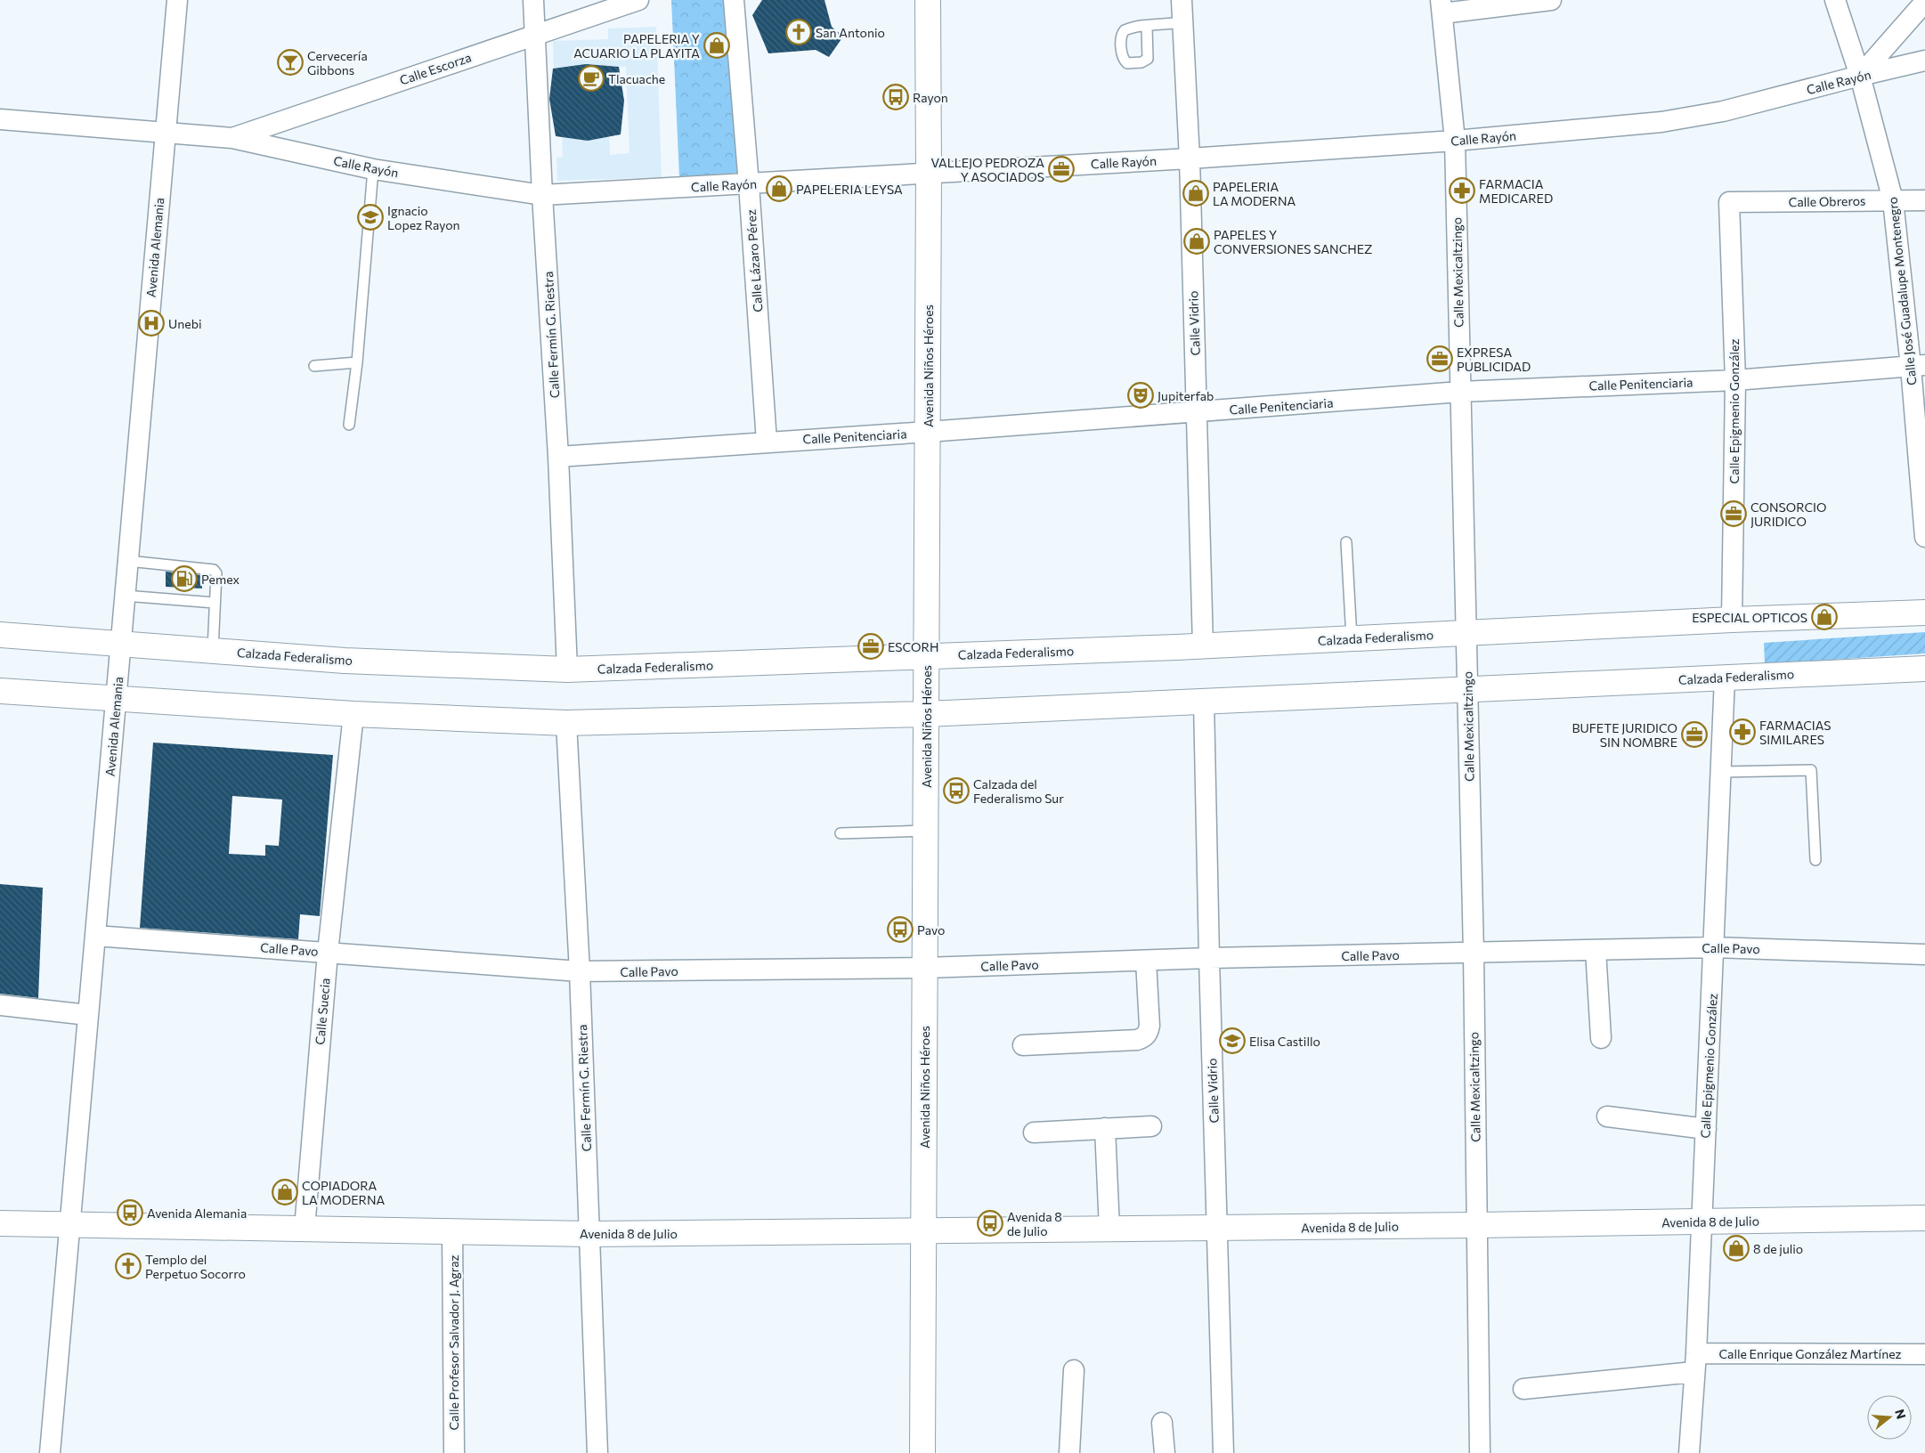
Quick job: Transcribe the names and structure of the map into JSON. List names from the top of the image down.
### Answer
{
  "streets": {
    "main road": ["Avenida Niños Héroes", "Calzada Federalismo", "Avenida 8 de Julio"],
    "street": [
      "Calle Escorza",
      "Calle Rayón",
      "Calle Obreros",
      "Avenida Alemania",
      "Calle Lázaro Pérez",
      "Calle Mexicaltzingo",
      "Calle José Guadalupe Montenegro",
      "Calle Vidrio",
      "Calle Fermín G. Riestra",
      "Calle Penitenciaria",
      "Calle Epigmenio González",
      "Calle Pavo",
      "Calle Suecia",
      "Calle Profesor Salvador J. Agraz",
      "Calle Enrique González Martínez"
    ]
  },
  "crossings": [
    ["Calle Escorza", "Calle Rayón"],
    ["Calle Escorza", "Calle Fermín G. Riestra"],
    ["Calle Rayón", "Avenida Alemania"],
    ["Calle Rayón", "Calle Lázaro Pérez"],
    ["Calle Rayón", "Calle Mexicaltzingo"],
    ["Calle Rayón", "Calle José Guadalupe Montenegro"],
    ["Calle Rayón", "Calle Vidrio"],
    ["Calle Rayón", "Calle Fermín G. Riestra"],
    ["Calle Rayón", "Avenida Niños Héroes"],
    ["Calle Obreros", "Calle José Guadalupe Montenegro"],
    ["Calle Obreros", "Calle Epigmenio González"],
    ["Avenida Alemania", "Calzada Federalismo"],
    ["Avenida Alemania", "Calle Pavo"],
    ["Avenida Alemania", "Avenida 8 de Julio"],
    ["Calle Lázaro Pérez", "Calle Penitenciaria"],
    ["Calle Mexicaltzingo", "Calle Penitenciaria"],
    ["Calle Mexicaltzingo", "Calzada Federalismo"],
    ["Calle Mexicaltzingo", "Calle Pavo"],
    ["Calle Mexicaltzingo", "Avenida 8 de Julio"],
    ["Calle José Guadalupe Montenegro", "Calle Penitenciaria"],
    ["Calle Vidrio", "Calle Penitenciaria"],
    ["Calle Vidrio", "Calzada Federalismo"],
    ["Calle Vidrio", "Calle Pavo"],
    ["Calle Vidrio", "Avenida 8 de Julio"],
    ["Calle Fermín G. Riestra", "Calle Penitenciaria"],
    ["Calle Fermín G. Riestra", "Calzada Federalismo"],
    ["Calle Fermín G. Riestra", "Calle Pavo"],
    ["Calle Fermín G. Riestra", "Avenida 8 de Julio"],
    ["Avenida Niños Héroes", "Calle Penitenciaria"],
    ["Avenida Niños Héroes", "Calzada Federalismo"],
    ["Avenida Niños Héroes", "Calle Pavo"],
    ["Avenida Niños Héroes", "Avenida 8 de Julio"],
    ["Calle Penitenciaria", "Calle Epigmenio González"],
    ["Calle Epigmenio González", "Calzada Federalismo"],
    ["Calle Epigmenio González", "Calle Pavo"],
    ["Calle Epigmenio González", "Avenida 8 de Julio"],
    ["Calle Epigmenio González", "Calle Enrique González Martínez"],
    ["Calzada Federalismo", "Calle Suecia"],
    ["Calle Pavo", "Calle Suecia"],
    ["Calle Suecia", "Avenida 8 de Julio"],
    ["Avenida 8 de Julio", "Calle Profesor Salvador J. Agraz"]
  ],
  "places": {
    "church": ["San Antonio", "Templo del Perpetuo Socorro"],
    "shop": [
      "PAPELERIA Y ACUARIO LA PLAYITA",
      "PAPELERIA LEYSA",
      "PAPELERIA LA MODERNA",
      "PAPELES Y CONVERSIONES SANCHEZ",
      "ESPECIAL OPTICOS",
      "COPIADORA LA MODERNA",
      "8 de julio"
    ],
    "bar": ["Cervecería Gibbons"],
    "cafe": ["Tlacuache"],
    "bus stop": [
      "Rayon",
      "Calzada del Federalismo Sur",
      "Pavo",
      "Avenida Alemania",
      "Avenida 8 de Julio"
    ],
    "office": [
      "VALLEJO PEDROZA Y ASOCIADOS",
      "EXPRESA PUBLICIDAD",
      "CONSORCIO JURIDICO",
      "ESCORH",
      "BUFETE JURIDICO SIN NOMBRE"
    ],
    "pharmacy": ["FARMACIA MEDICARED", "FARMACIAS SIMILARES"],
    "school or university": ["Ignacio Lopez Rayon", "Elisa Castillo"],
    "hospital": ["Unebi"],
    "theatre": ["Jupiterfab"],
    "fuel station": ["Pemex"]
  },
  "north": "right"
}
